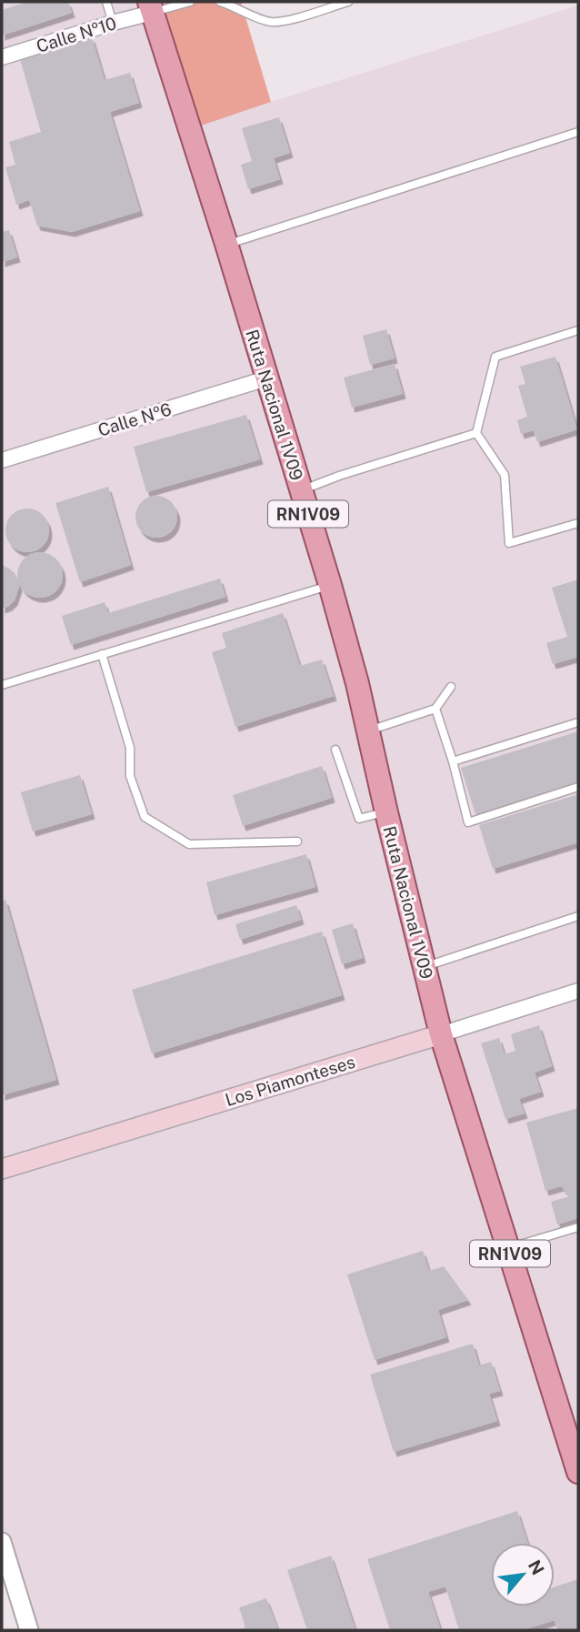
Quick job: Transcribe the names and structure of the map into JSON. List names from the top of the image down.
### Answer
{
  "streets": {
    "main road": ["Ruta Nacional 1V09", "RN1V09", "Los Piamonteses"],
    "street": ["Calle Nº10", "Calle Nº6"]
  },
  "crossings": [
    ["Calle Nº10", "Ruta Nacional 1V09"],
    ["Ruta Nacional 1V09", "Calle Nº6"],
    ["Ruta Nacional 1V09", "RN1V09"],
    ["Ruta Nacional 1V09", "Los Piamonteses"],
    ["RN1V09", "Los Piamonteses"]
  ],
  "north": "top right"
}
